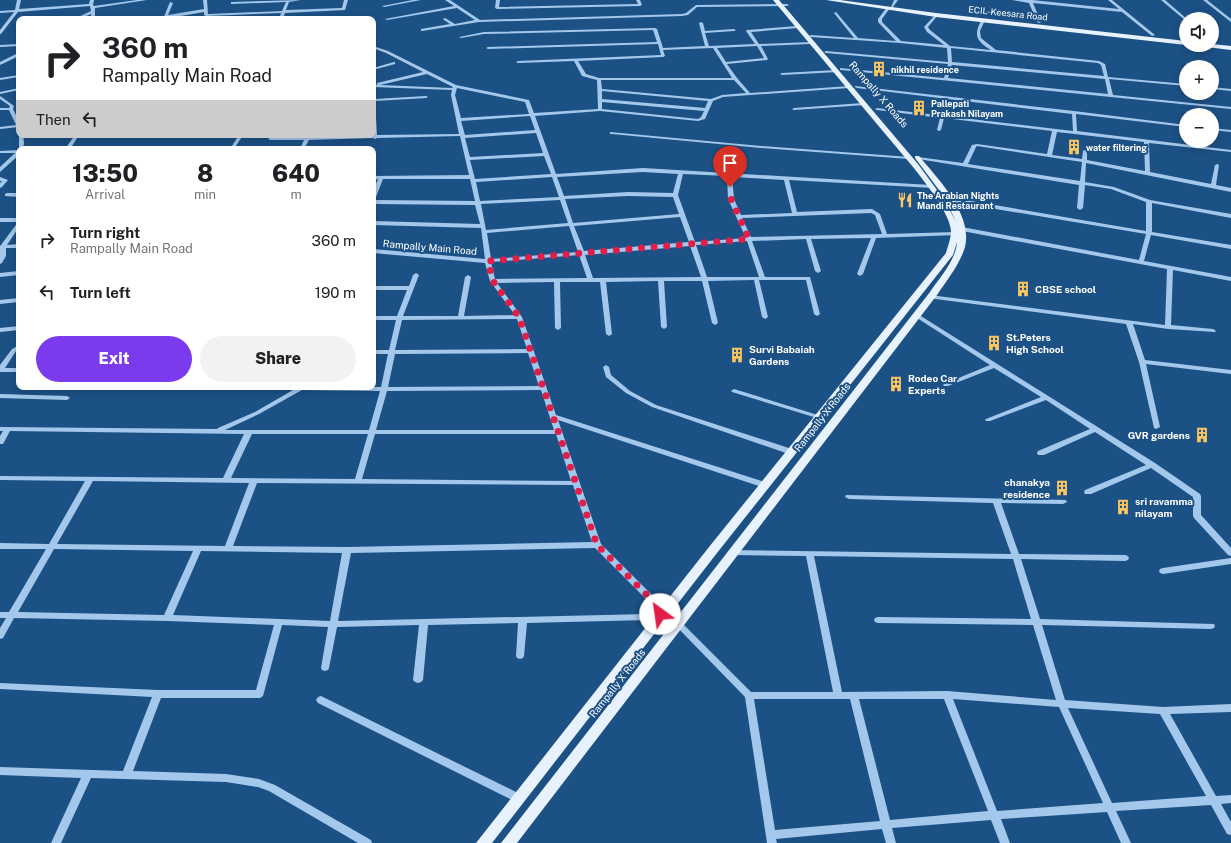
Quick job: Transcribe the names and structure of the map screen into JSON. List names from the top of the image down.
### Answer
{
  "streets": {
    "main road": ["ECIL-Keesara Road", "Rampally X Roads"],
    "street": ["Rampally Main Road"]
  },
  "crossings": [
    ["Rampally X Roads", "Rampally Main Road"]
  ],
  "places": {
    "building": [
      "nikhil residence",
      "Pallepati Prakash Nilayam",
      "water filtering",
      "CBSE school",
      "St.Peters High School",
      "Survi Babaiah Gardens",
      "Rodeo Car Experts",
      "GVR gardens",
      "chanakya residence",
      "sri ravamma nilayam"
    ],
    "restaurant": ["The Arabian Nights Mandi Restaurant"]
  },
  "page": {
    "map_buttons": ["+", "−"],
    "turn": ["360 m", "Rampally Main Road"],
    "then": "Then",
    "eta": [
      "13:50",
      "Arrival",
      "8",
      "min",
      "640",
      "m"
    ],
    "list": [
      {
        "name": "Turn right",
        "note": "Rampally Main Road",
        "value": "360 m"
      },
      {
        "name": "Turn left",
        "value": "190 m"
      }
    ],
    "buttons": ["Exit", "Share"]
  }
}
